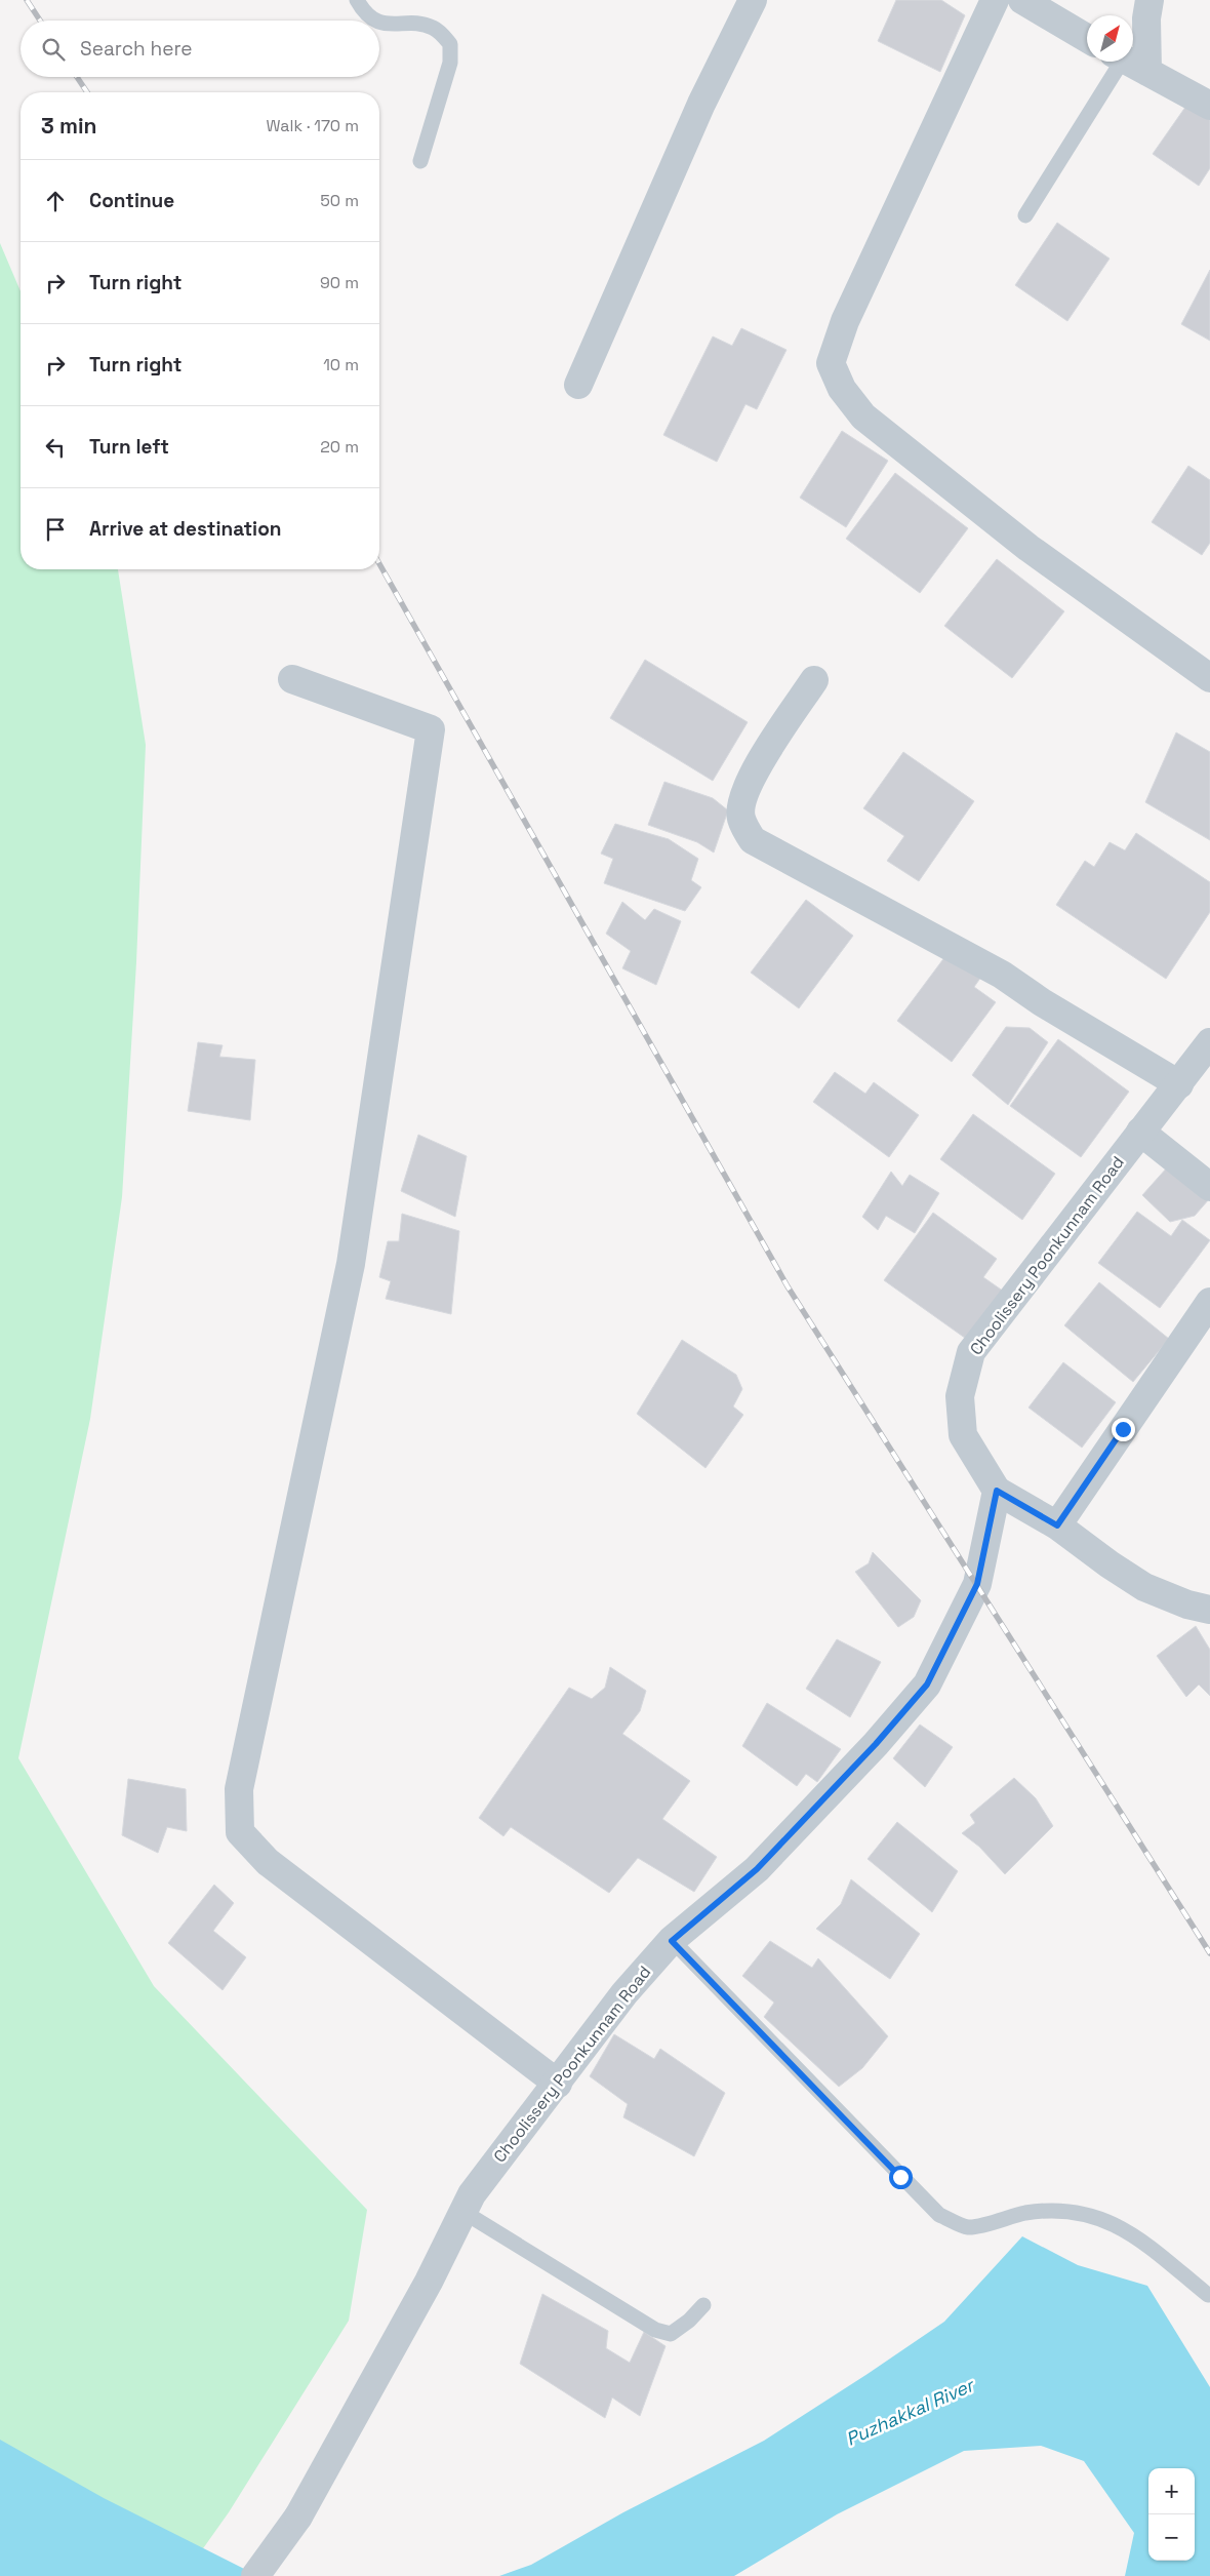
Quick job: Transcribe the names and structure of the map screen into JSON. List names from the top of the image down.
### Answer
{
  "streets": {
    "street": ["Choolissery Poonkunnam Road"]
  },
  "water": ["Puzhakkal River"],
  "north": "top right",
  "page": {
    "search": "Search here",
    "heading": ["3 min", "Walk · 170 m"],
    "list": [
      ["Continue", "50 m"],
      ["Turn right", "90 m"],
      ["Turn right", "10 m"],
      ["Turn left", "20 m"],
      "Arrive at destination"
    ],
    "map_buttons": ["+", "−"]
  }
}
